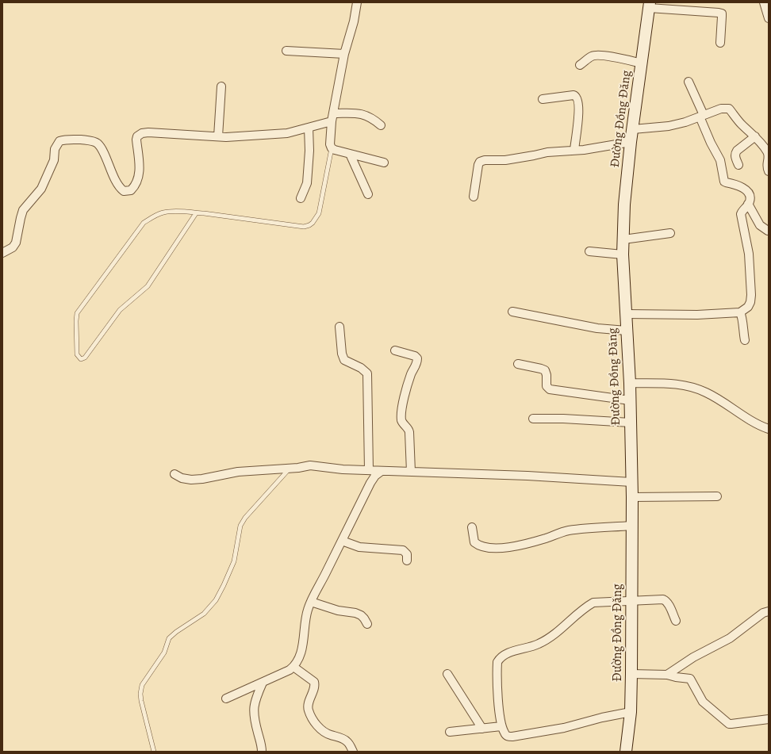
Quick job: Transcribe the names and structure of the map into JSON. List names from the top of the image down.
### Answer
{
  "streets": {
    "main road": ["Đường Đồng Đăng"]
  }
}
